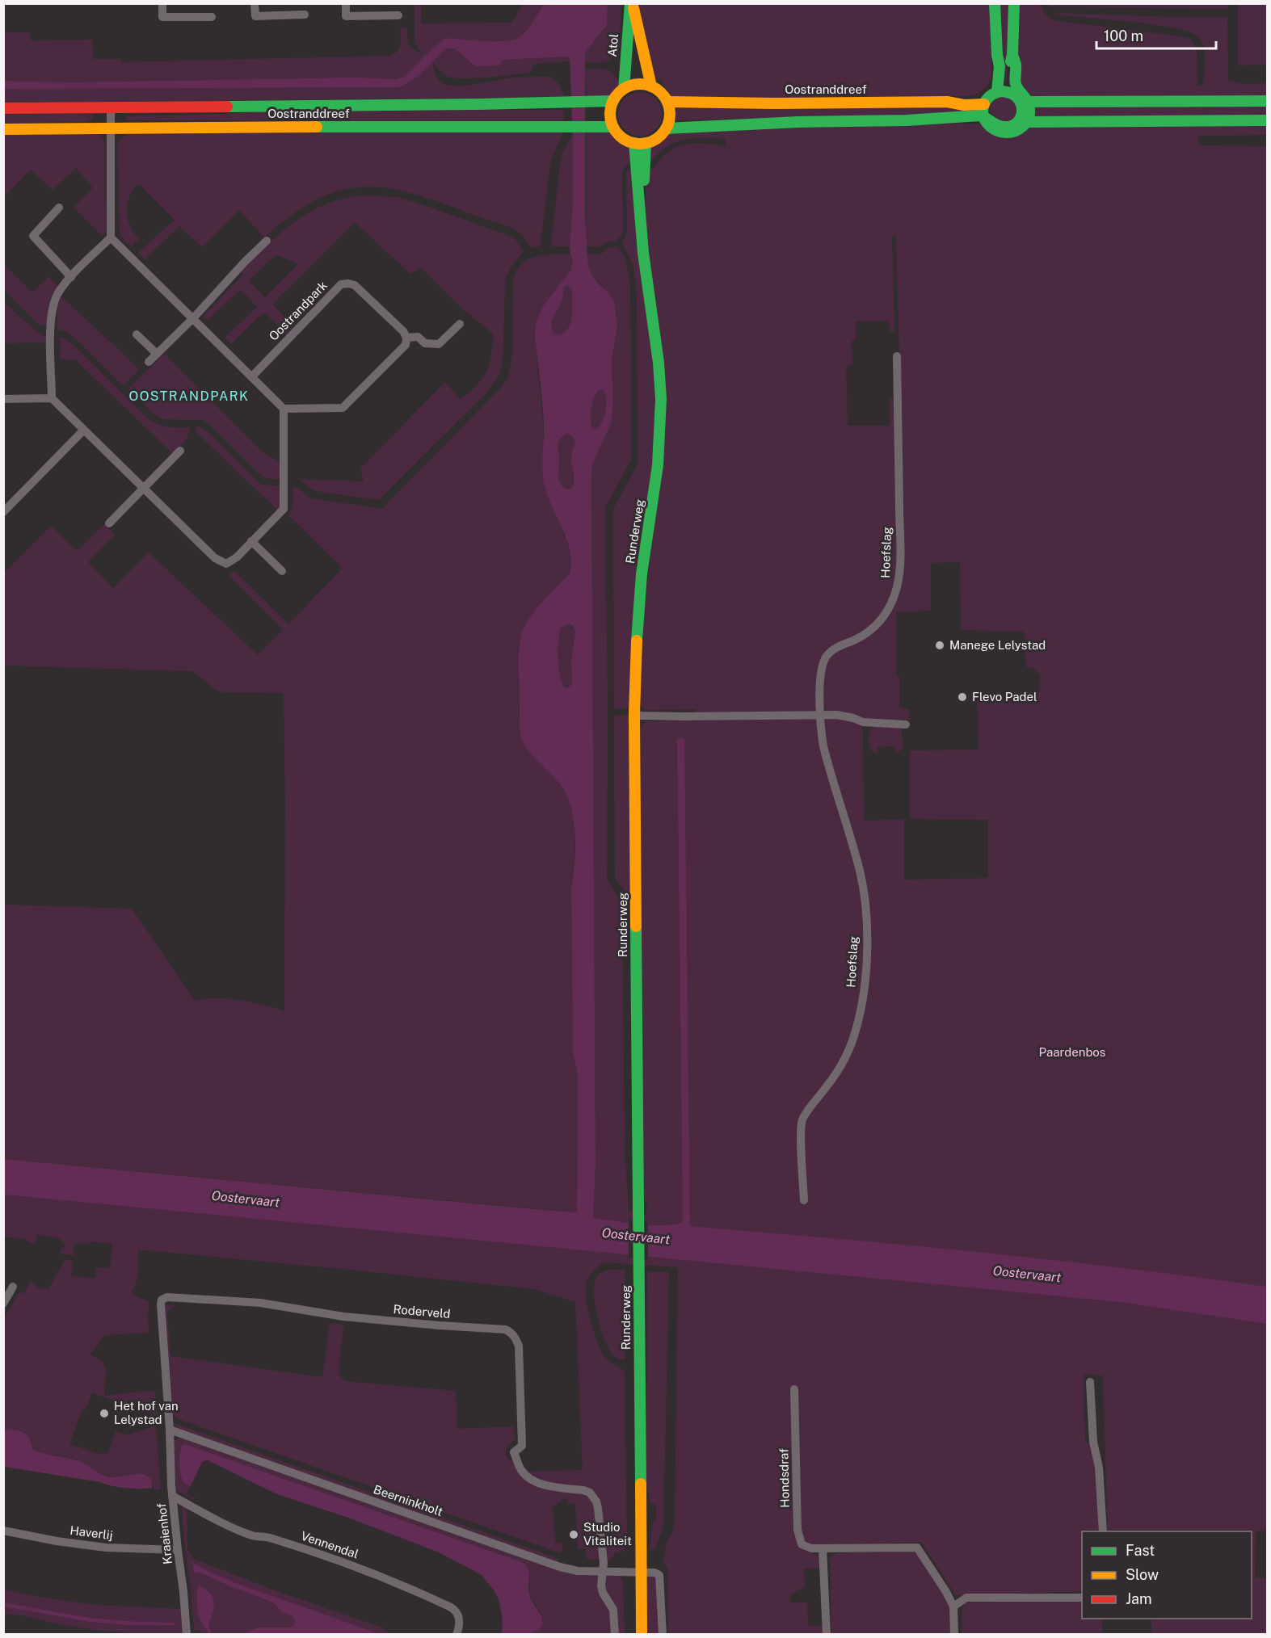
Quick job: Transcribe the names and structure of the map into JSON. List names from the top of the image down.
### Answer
{
  "streets": {
    "main road": ["Atol", "Oostranddreef", "Runderweg"],
    "street": [
      "Oostrandpark",
      "Hoefslag",
      "Roderveld",
      "Hondsdraf",
      "Beerninkholt",
      "Haverlij",
      "Kraaienhof",
      "Vennendal"
    ]
  },
  "crossings": [
    ["Atol", "Oostranddreef"],
    ["Atol", "Runderweg"],
    ["Oostranddreef", "Runderweg"],
    ["Runderweg", "Beerninkholt"],
    ["Roderveld", "Beerninkholt"],
    ["Roderveld", "Kraaienhof"],
    ["Beerninkholt", "Kraaienhof"],
    ["Haverlij", "Kraaienhof"],
    ["Kraaienhof", "Vennendal"]
  ],
  "districts": ["OOSTRANDPARK"],
  "water": ["Oostervaart"],
  "parks": ["Paardenbos"],
  "places": [
    "Manege Lelystad",
    "Flevo Padel",
    "Het hof van Lelystad",
    "Studio Vitaliteit"
  ],
  "legend": ["Fast", "Slow", "Jam"],
  "scale_bar": "100 m"
}
